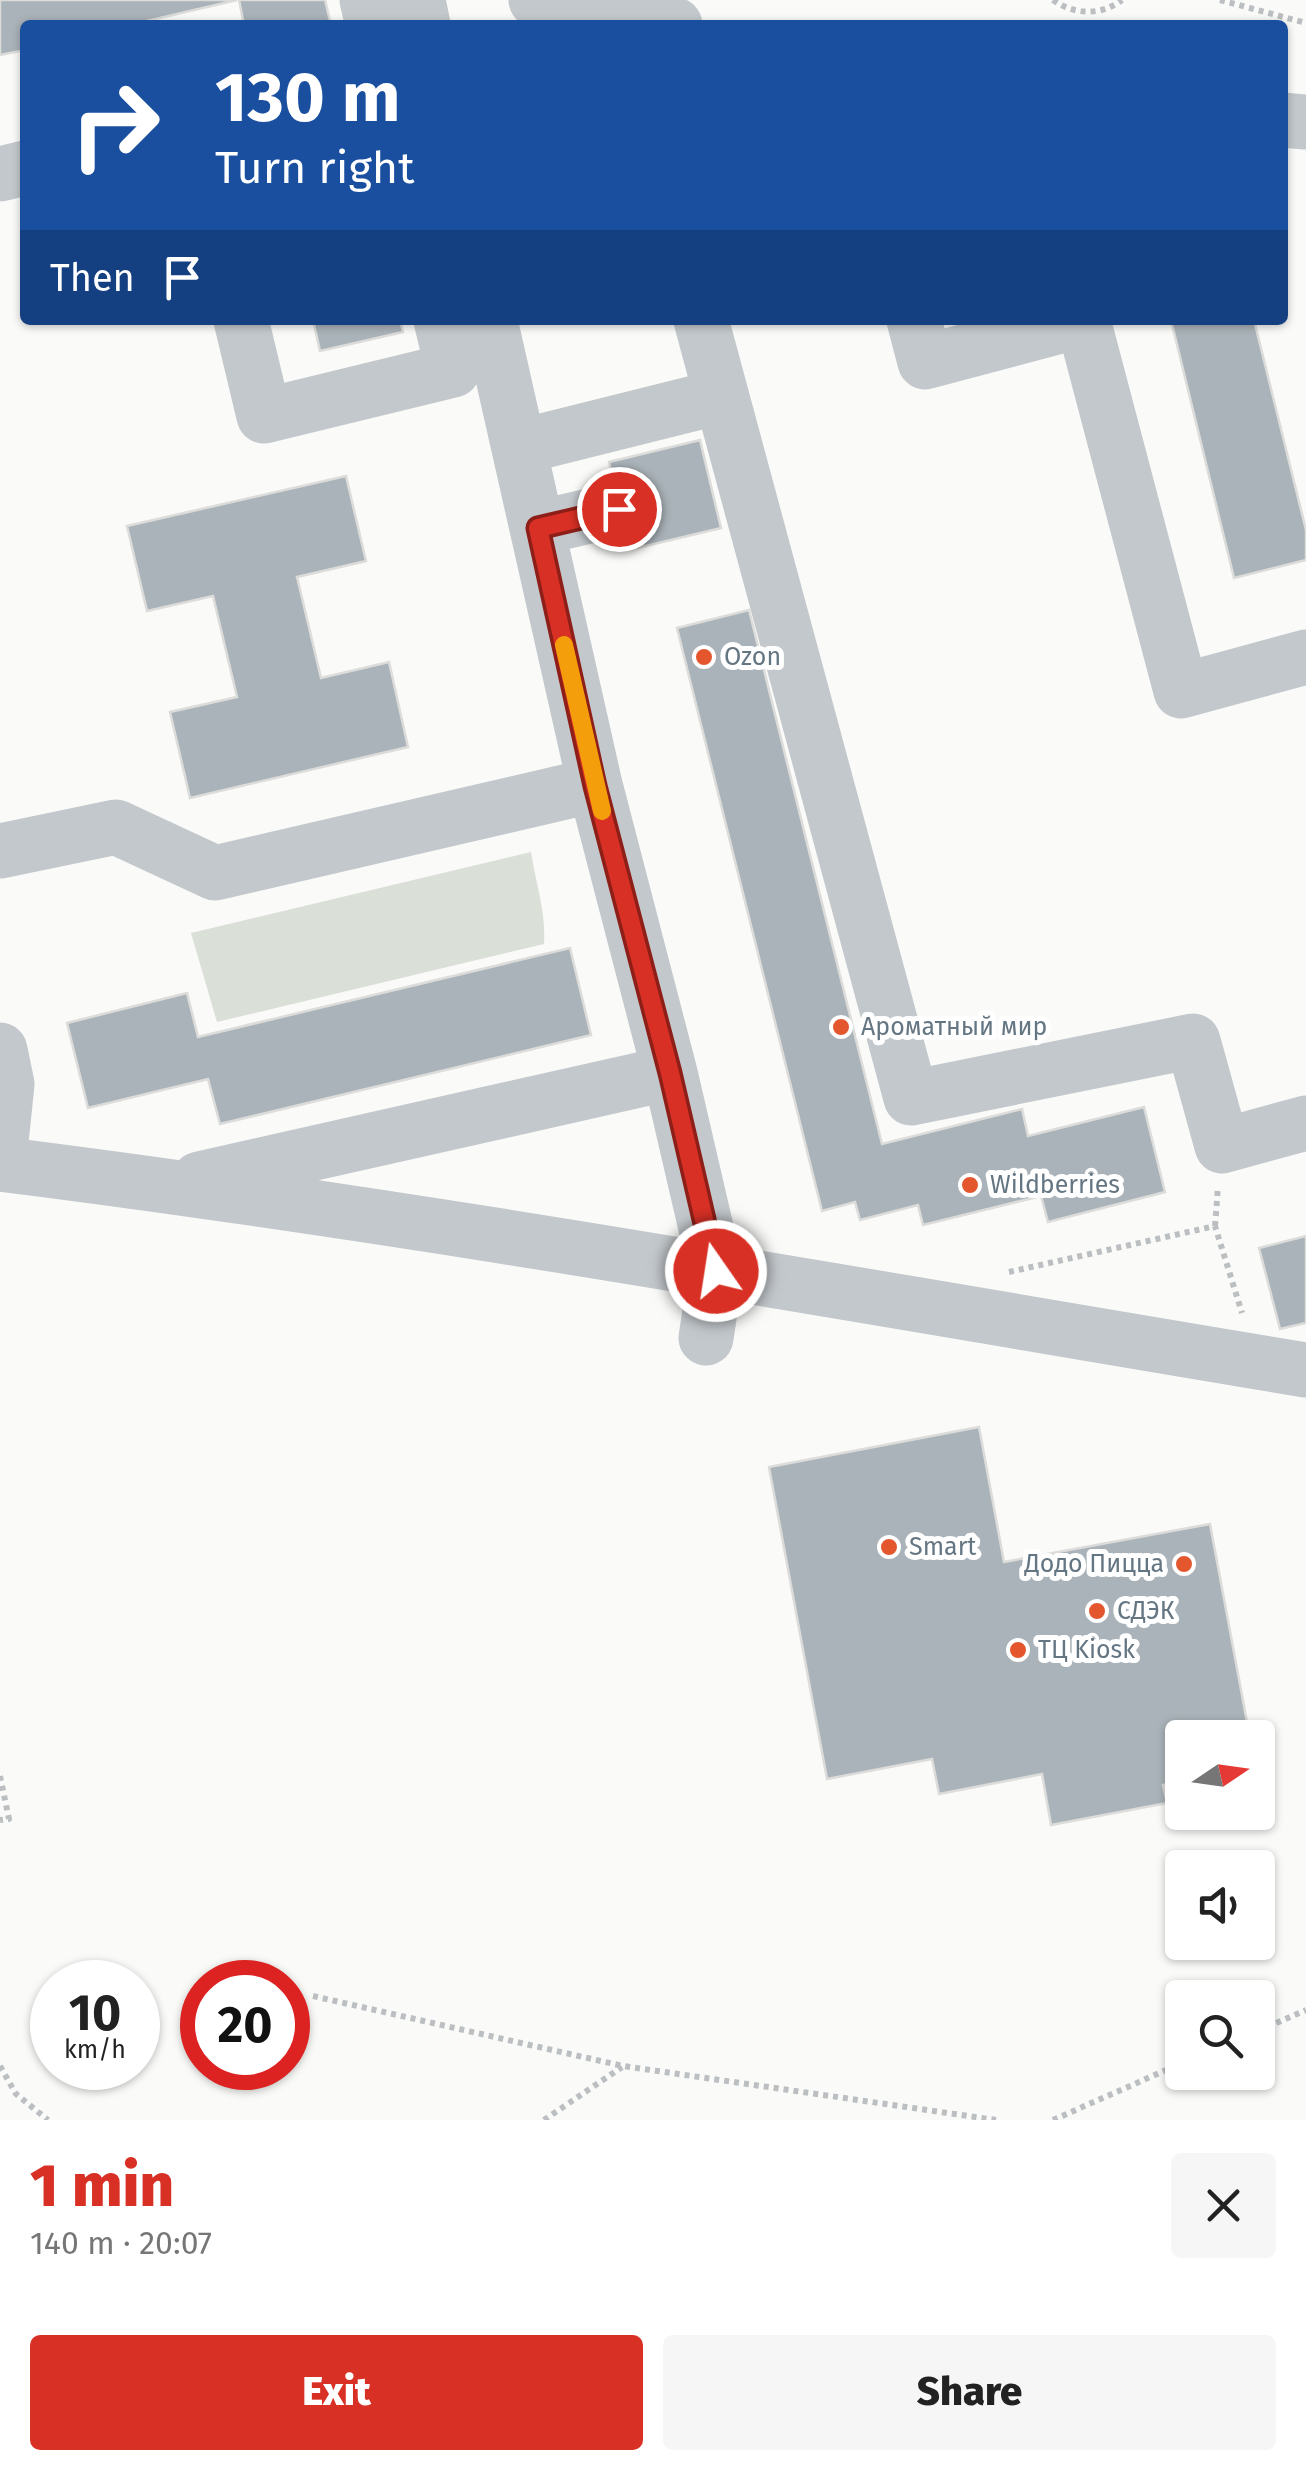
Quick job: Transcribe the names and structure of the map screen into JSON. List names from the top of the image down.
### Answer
{
  "places": [
    "Ozon",
    "Ароматный мир",
    "Wildberries",
    "Smart",
    "Додо Пицца",
    "СДЭК",
    "ТЦ Kiosk"
  ],
  "north": "right",
  "page": {
    "turn": ["130 m", "Turn right"],
    "then": "Then",
    "speed": "10 km/h",
    "limit": "20",
    "heading": ["1 min", "140 m · 20:07"],
    "buttons": ["Exit", "Share"]
  }
}
